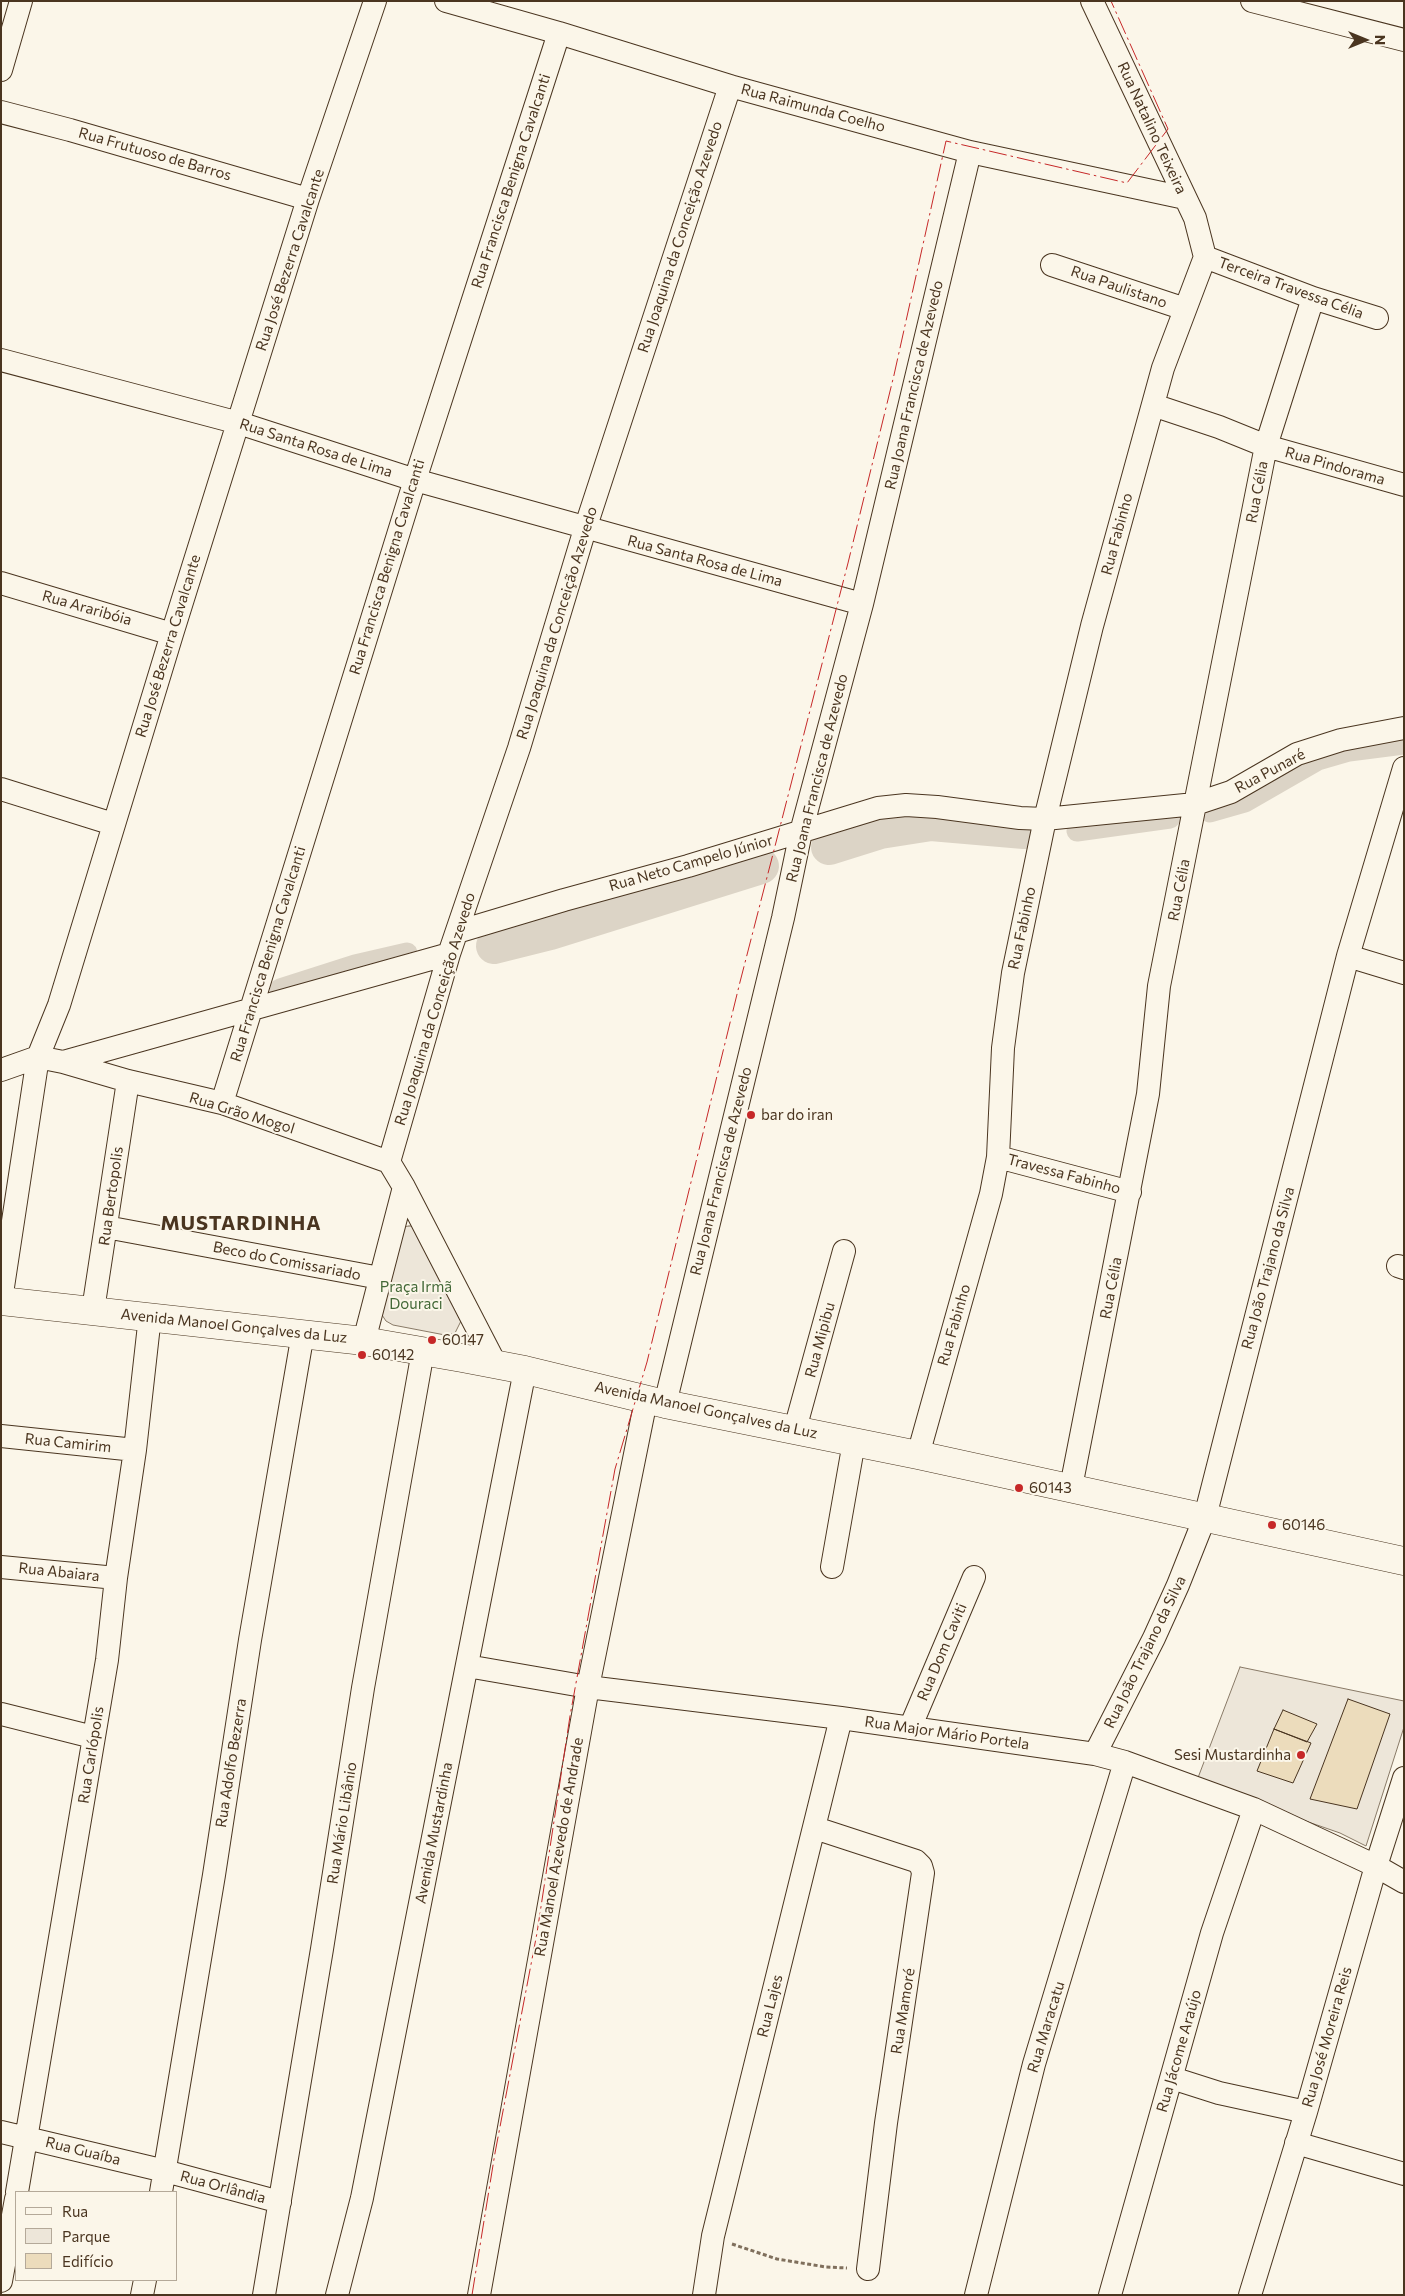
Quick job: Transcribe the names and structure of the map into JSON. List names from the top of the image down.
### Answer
{
  "streets": {
    "main road": ["Avenida Manoel Gonçalves da Luz"],
    "street": [
      "Rua Raimunda Coelho",
      "Rua Natalino Teixeira",
      "Rua Frutuoso de Barros",
      "Rua Francisca Benigna Cavalcanti",
      "Rua Joaquina da Conceição Azevedo",
      "Rua José Bezerra Cavalcante",
      "Rua Paulistano",
      "Terceira Travessa Célia",
      "Rua Joana Francisca de Azevedo",
      "Rua Santa Rosa de Lima",
      "Rua Pindorama",
      "Rua Célia",
      "Rua Fabinho",
      "Rua Araribóia",
      "Rua Punaré",
      "Rua Neto Campelo Júnior",
      "Rua Grão Mogol",
      "Travessa Fabinho",
      "Rua Bertopolis",
      "Beco do Comissariado",
      "Rua João Trajano da Silva",
      "Rua Mipibu",
      "Rua Camirim",
      "Rua Abaiara",
      "Rua Dom Caviti",
      "Rua Major Mário Portela",
      "Rua Carlópolis",
      "Rua Adolfo Bezerra",
      "Rua Mário Libânio",
      "Avenida Mustardinha",
      "Rua Manoel Azevedo de Andrade",
      "Rua Lajes",
      "Rua Mamoré",
      "Rua Maracatu",
      "Rua José Moreira Reis",
      "Rua Jácome Araújo",
      "Rua Guaíba",
      "Rua Orlândia"
    ]
  },
  "crossings": [
    ["Rua Raimunda Coelho", "Rua Natalino Teixeira"],
    ["Rua Raimunda Coelho", "Rua Francisca Benigna Cavalcanti"],
    ["Rua Raimunda Coelho", "Rua Joaquina da Conceição Azevedo"],
    ["Rua Raimunda Coelho", "Rua Joana Francisca de Azevedo"],
    ["Rua Natalino Teixeira", "Terceira Travessa Célia"],
    ["Rua Natalino Teixeira", "Rua Fabinho"],
    ["Rua Frutuoso de Barros", "Rua José Bezerra Cavalcante"],
    ["Rua Francisca Benigna Cavalcanti", "Rua Santa Rosa de Lima"],
    ["Rua Francisca Benigna Cavalcanti", "Rua Grão Mogol"],
    ["Rua Joaquina da Conceição Azevedo", "Rua Santa Rosa de Lima"],
    ["Rua Joaquina da Conceição Azevedo", "Rua Neto Campelo Júnior"],
    ["Rua Joaquina da Conceição Azevedo", "Rua Grão Mogol"],
    ["Rua José Bezerra Cavalcante", "Rua Santa Rosa de Lima"],
    ["Rua José Bezerra Cavalcante", "Rua Araribóia"],
    ["Rua José Bezerra Cavalcante", "Avenida Manoel Gonçalves da Luz"],
    ["Rua Paulistano", "Rua Fabinho"],
    ["Terceira Travessa Célia", "Rua Célia"],
    ["Terceira Travessa Célia", "Rua Fabinho"],
    ["Rua Joana Francisca de Azevedo", "Rua Santa Rosa de Lima"],
    ["Rua Joana Francisca de Azevedo", "Rua Neto Campelo Júnior"],
    ["Rua Joana Francisca de Azevedo", "Avenida Manoel Gonçalves da Luz"],
    ["Rua Joana Francisca de Azevedo", "Rua Manoel Azevedo de Andrade"],
    ["Rua Pindorama", "Rua Célia"],
    ["Rua Célia", "Rua Punaré"],
    ["Rua Célia", "Rua Neto Campelo Júnior"],
    ["Rua Célia", "Travessa Fabinho"],
    ["Rua Célia", "Avenida Manoel Gonçalves da Luz"],
    ["Rua Fabinho", "Rua Neto Campelo Júnior"],
    ["Rua Fabinho", "Travessa Fabinho"],
    ["Rua Fabinho", "Avenida Manoel Gonçalves da Luz"],
    ["Rua Punaré", "Rua Neto Campelo Júnior"],
    ["Rua Grão Mogol", "Rua Bertopolis"],
    ["Rua Bertopolis", "Beco do Comissariado"],
    ["Rua Bertopolis", "Avenida Manoel Gonçalves da Luz"],
    ["Rua João Trajano da Silva", "Avenida Manoel Gonçalves da Luz"],
    ["Rua João Trajano da Silva", "Rua Major Mário Portela"],
    ["Avenida Manoel Gonçalves da Luz", "Rua Mipibu"],
    ["Avenida Manoel Gonçalves da Luz", "Rua Carlópolis"],
    ["Avenida Manoel Gonçalves da Luz", "Rua Adolfo Bezerra"],
    ["Avenida Manoel Gonçalves da Luz", "Rua Mário Libânio"],
    ["Avenida Manoel Gonçalves da Luz", "Avenida Mustardinha"],
    ["Avenida Manoel Gonçalves da Luz", "Rua Manoel Azevedo de Andrade"],
    ["Rua Camirim", "Rua Carlópolis"],
    ["Rua Abaiara", "Rua Carlópolis"],
    ["Rua Dom Caviti", "Rua Major Mário Portela"],
    ["Rua Major Mário Portela", "Avenida Mustardinha"],
    ["Rua Major Mário Portela", "Rua Manoel Azevedo de Andrade"],
    ["Rua Major Mário Portela", "Rua Lajes"],
    ["Rua Major Mário Portela", "Rua Maracatu"],
    ["Rua Major Mário Portela", "Rua José Moreira Reis"],
    ["Rua Major Mário Portela", "Rua Jácome Araújo"],
    ["Rua Carlópolis", "Rua Guaíba"],
    ["Rua Adolfo Bezerra", "Rua Guaíba"],
    ["Rua Adolfo Bezerra", "Rua Orlândia"],
    ["Rua Mário Libânio", "Rua Orlândia"],
    ["Rua Lajes", "Rua Mamoré"],
    ["Rua Guaíba", "Rua Orlândia"]
  ],
  "districts": ["MUSTARDINHA"],
  "parks": ["Praça Irmã Douraci"],
  "places": [
    "bar do iran",
    "60147",
    "60142",
    "60143",
    "60146",
    "Sesi Mustardinha"
  ],
  "legend": ["Rua", "Parque", "Edifício"],
  "north": "right"
}
